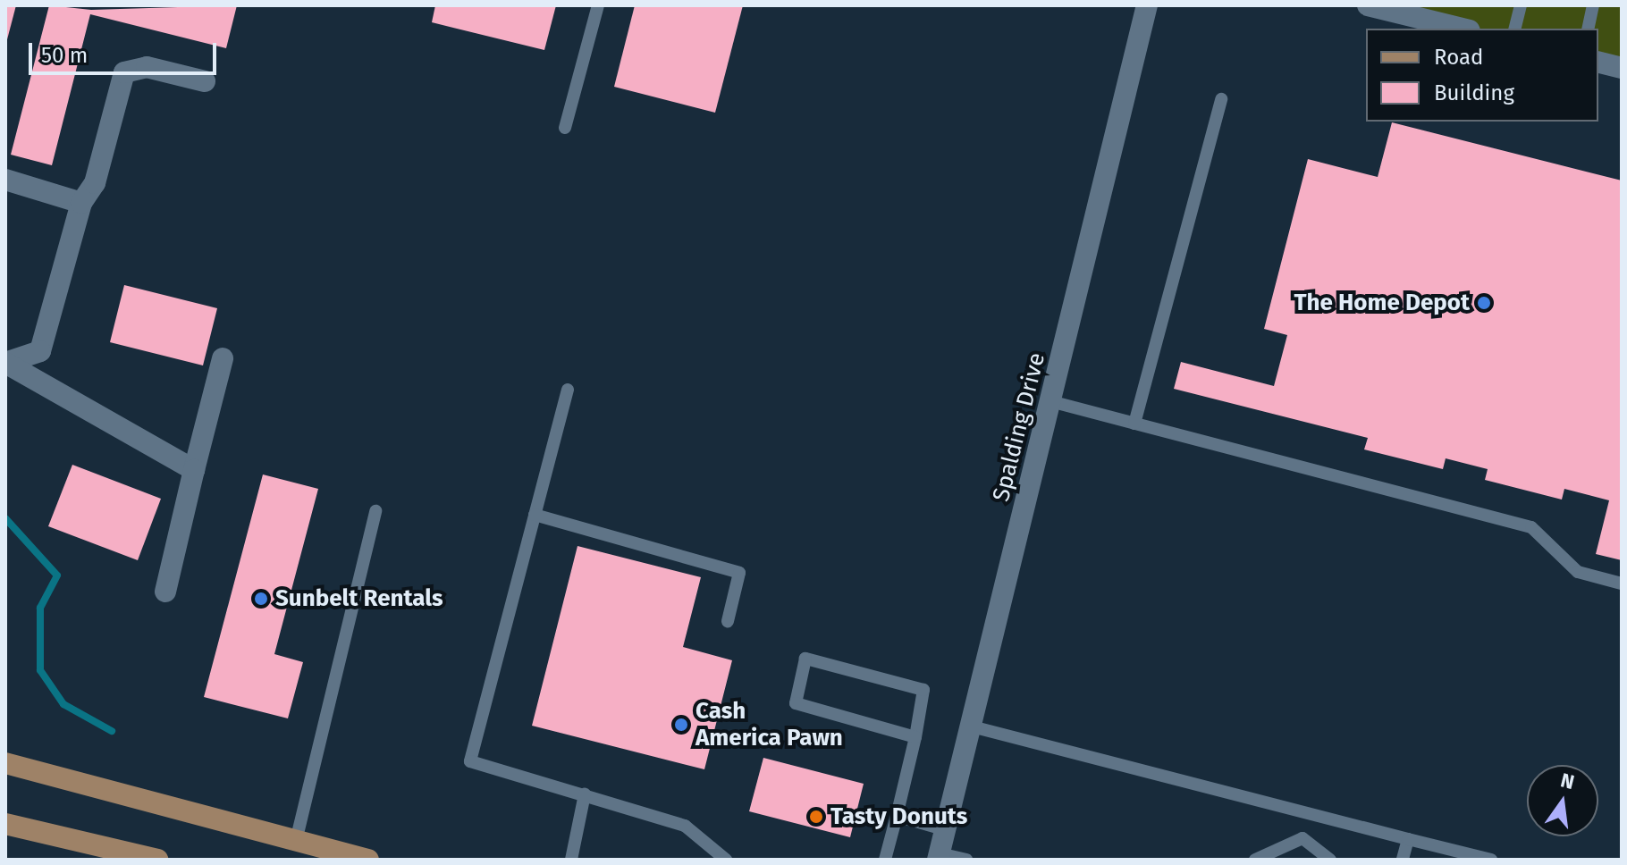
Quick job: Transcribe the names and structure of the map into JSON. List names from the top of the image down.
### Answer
{
  "streets": {
    "street": ["Spalding Drive"]
  },
  "places": [
    "The Home Depot",
    "Sunbelt Rentals",
    "Cash America Pawn",
    "Tasty Donuts"
  ],
  "legend": ["Road", "Building"],
  "scale_bar": "50 m",
  "north": "top"
}
